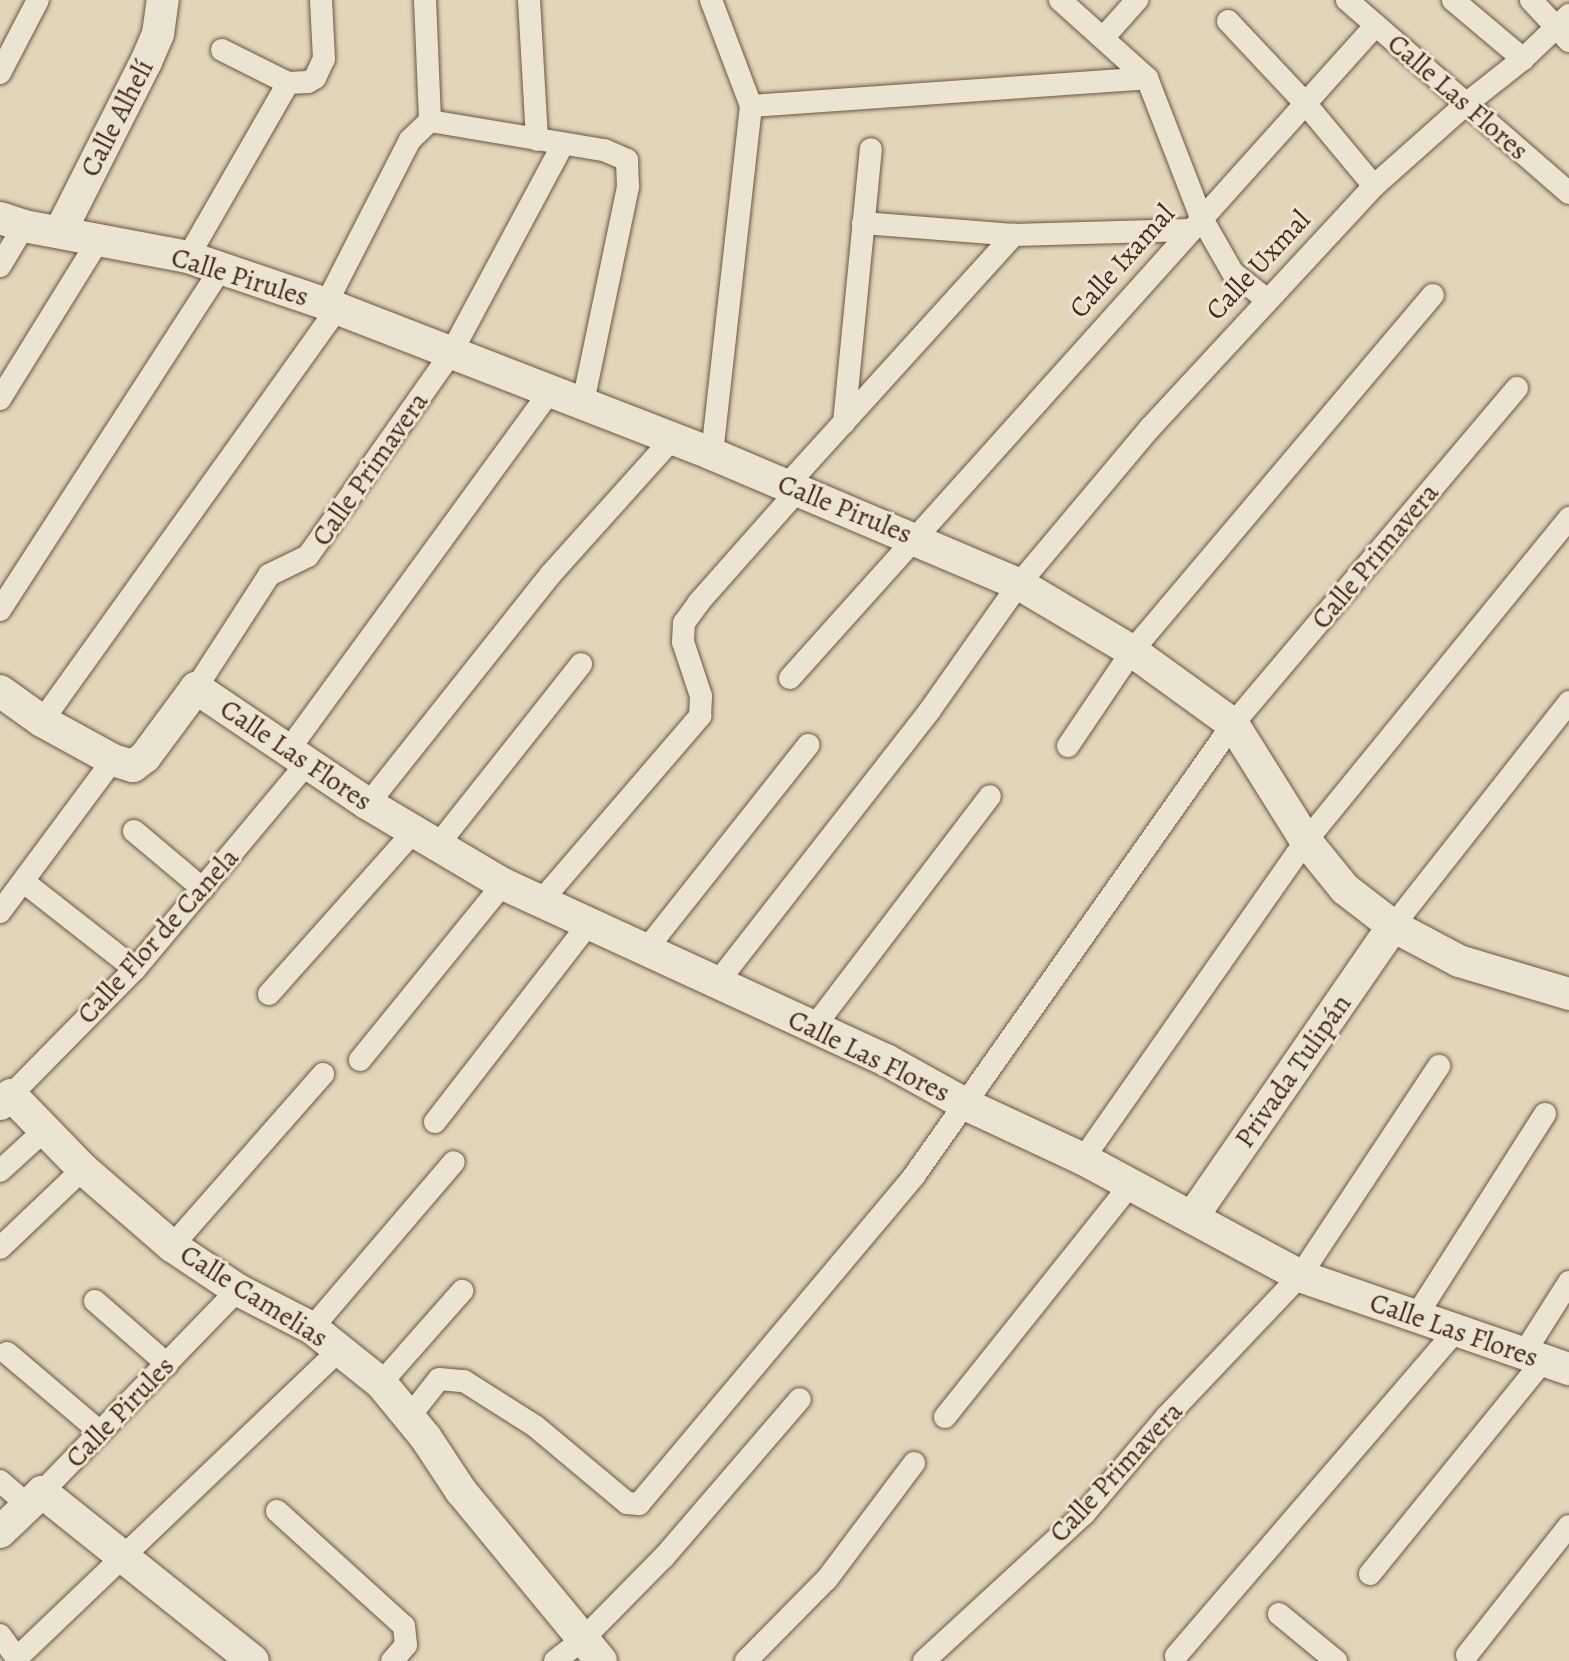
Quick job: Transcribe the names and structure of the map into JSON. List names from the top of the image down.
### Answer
{
  "streets": {
    "street": [
      "Calle Las Flores",
      "Calle Alhelí",
      "Calle Ixamal",
      "Calle Uxmal",
      "Calle Pirules",
      "Calle Primavera",
      "Calle Flor de Canela",
      "Privada Tulipán",
      "Calle Camelias"
    ]
  },
  "crossings": [
    ["Calle Las Flores", "Calle Ixamal"],
    ["Calle Las Flores", "Calle Uxmal"],
    ["Calle Las Flores", "Calle Primavera"],
    ["Calle Las Flores", "Calle Flor de Canela"],
    ["Calle Las Flores", "Privada Tulipán"],
    ["Calle Alhelí", "Calle Pirules"],
    ["Calle Ixamal", "Calle Pirules"],
    ["Calle Uxmal", "Calle Pirules"],
    ["Calle Pirules", "Calle Primavera"],
    ["Calle Pirules", "Calle Flor de Canela"],
    ["Calle Pirules", "Privada Tulipán"],
    ["Calle Pirules", "Calle Camelias"],
    ["Calle Primavera", "Calle Camelias"],
    ["Calle Flor de Canela", "Calle Camelias"]
  ]
}
